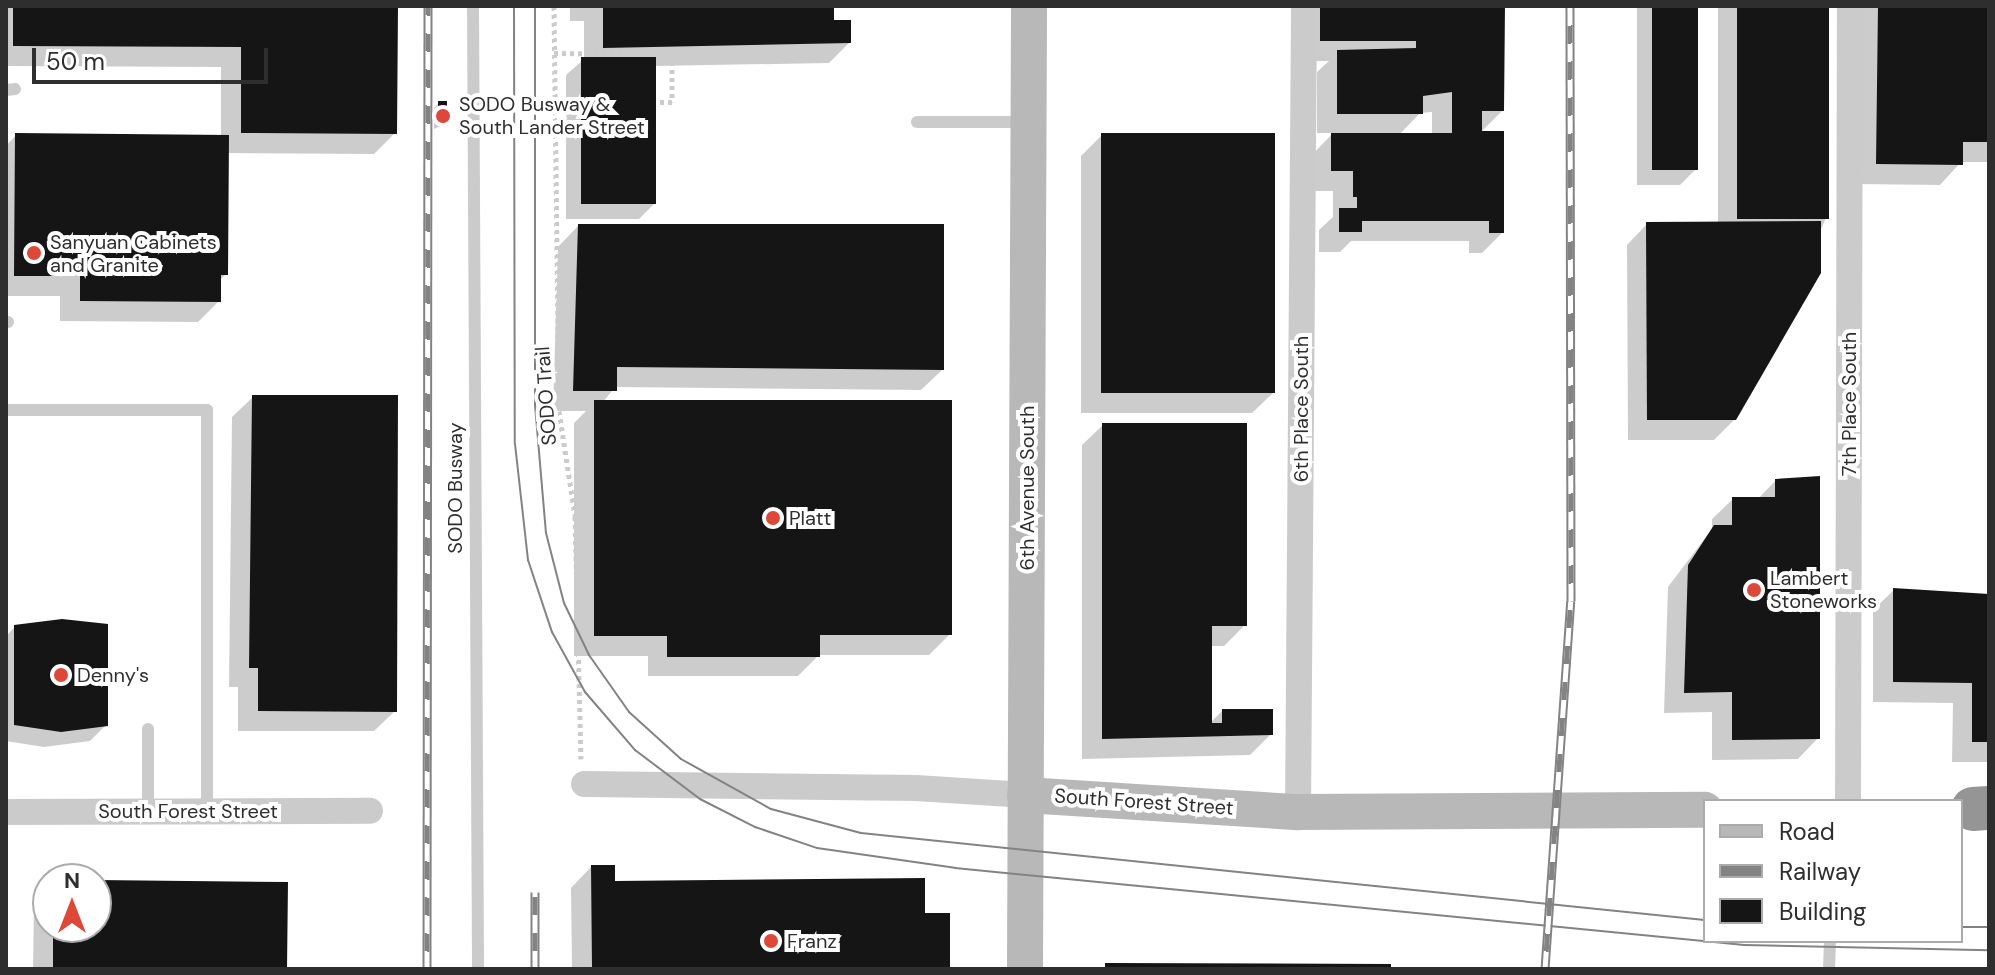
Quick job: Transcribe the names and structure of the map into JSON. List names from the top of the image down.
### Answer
{
  "streets": {
    "main road": ["6th Avenue South", "South Forest Street"],
    "street": ["7th Place South", "6th Place South"],
    "lane": ["SODO Busway"],
    "path": ["SODO Trail"]
  },
  "crossings": [
    ["SODO Trail", "South Forest Street"],
    ["6th Place South", "South Forest Street"],
    ["6th Avenue South", "South Forest Street"]
  ],
  "places": [
    "SODO Busway & South Lander Street",
    "Sanyuan Cabinets and Granite",
    "Platt",
    "Lambert Stoneworks",
    "Denny's",
    "Franz"
  ],
  "legend": ["Road", "Railway", "Building"],
  "scale_bar": "50 m",
  "north": "top"
}
